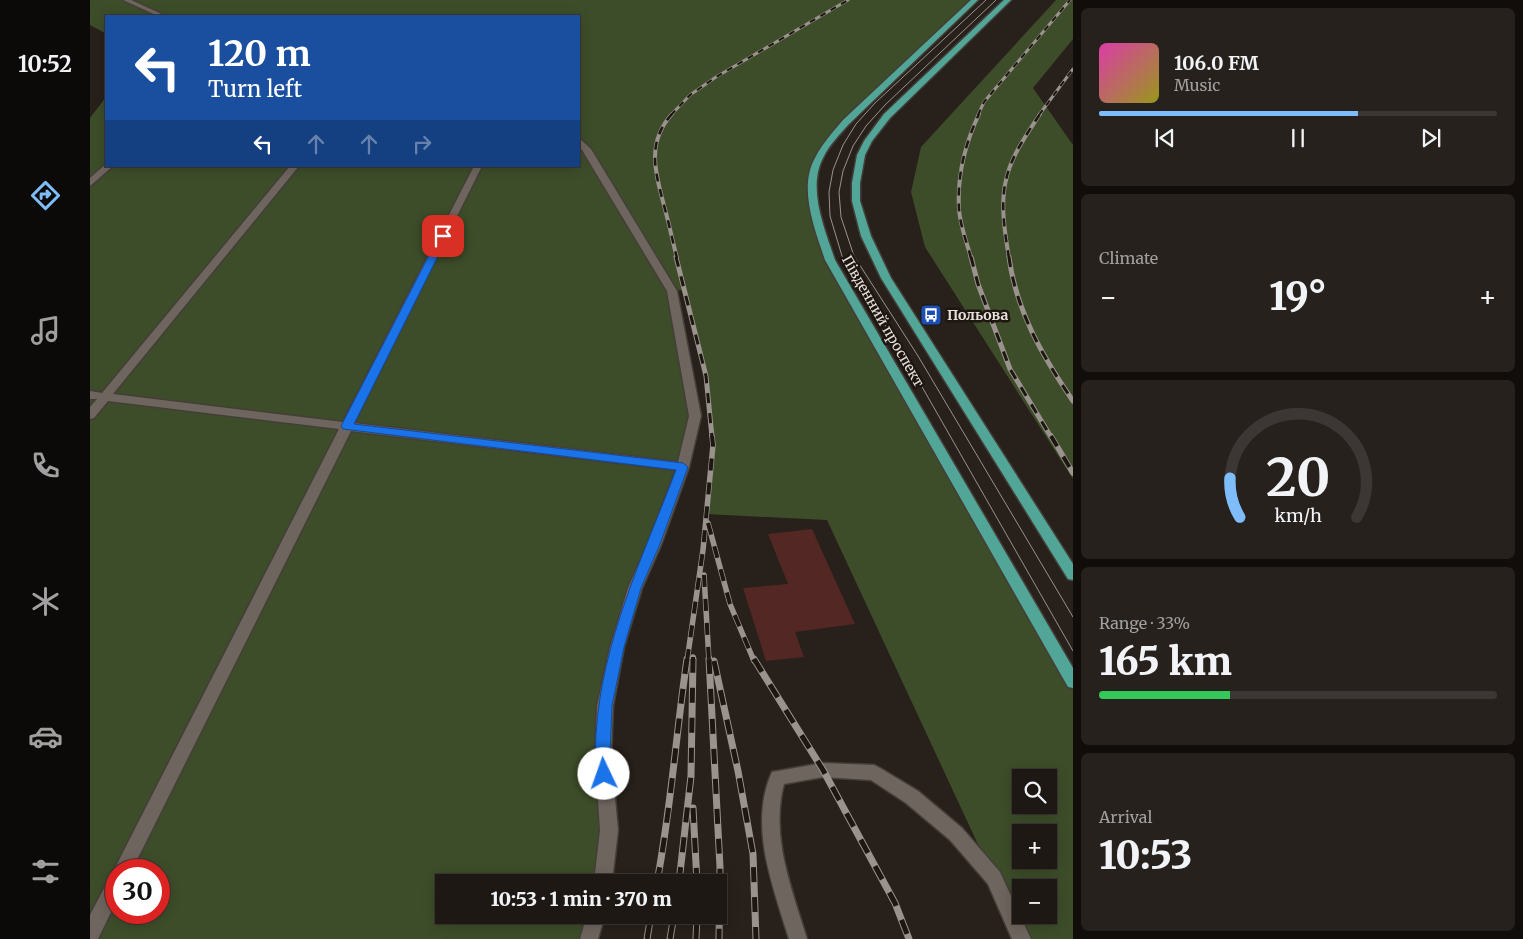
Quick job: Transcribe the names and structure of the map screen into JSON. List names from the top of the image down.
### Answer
{
  "streets": {
    "main road": ["Південний проспект"]
  },
  "places": {
    "bus stop": ["Польова"]
  },
  "page": {
    "tabs": "10:52",
    "turn": ["120 m", "Turn left"],
    "song": ["106.0 FM", "Music"],
    "tile": [
      "Climate",
      ["Range · 33%", "165 km"],
      ["Arrival", "10:53"]
    ],
    "heat": ["−", "19°", "+"],
    "map_buttons": ["+", "−"],
    "limit": "30",
    "trip": "10:53 · 1 min · 370 m",
    "gauge": ["20", "km/h"]
  }
}
